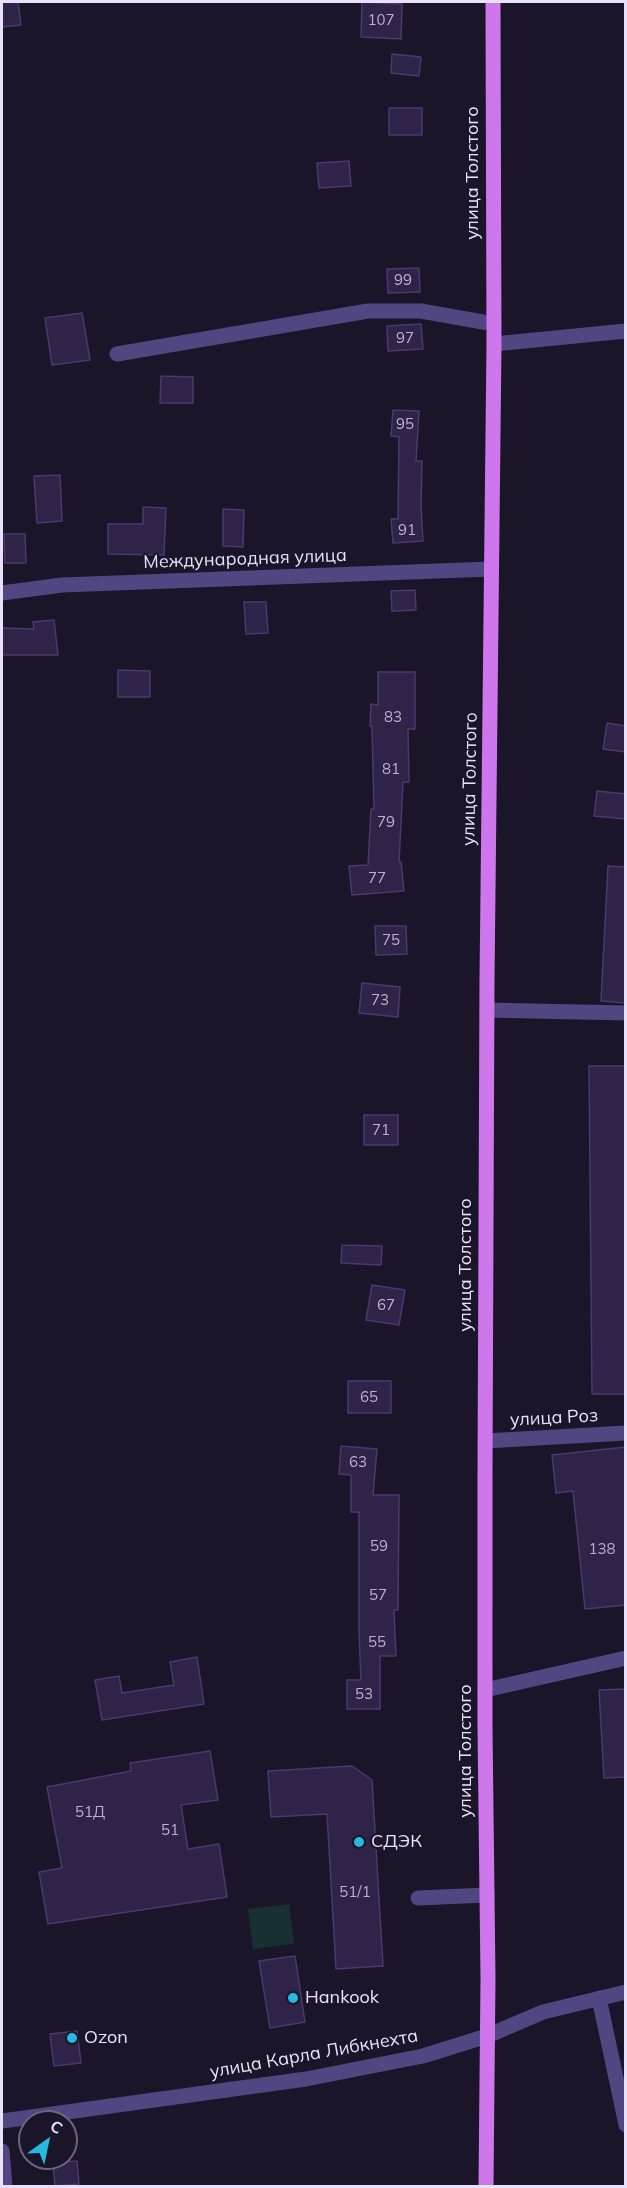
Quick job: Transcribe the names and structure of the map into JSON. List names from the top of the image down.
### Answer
{
  "streets": {
    "main road": ["улица Толстого"],
    "street": ["Международная улица", "улица Роз", "улица Карла Либкнехта"]
  },
  "crossings": [
    ["улица Толстого", "Международная улица"],
    ["улица Толстого", "улица Роз"],
    ["улица Толстого", "улица Карла Либкнехта"]
  ],
  "places": ["СДЭК", "Hankook", "Ozon"],
  "house_numbers": [
    "107",
    "99",
    "97",
    "95",
    "91",
    "83",
    "81",
    "79",
    "77",
    "75",
    "73",
    "71",
    "67",
    "65",
    "63",
    "59",
    "138",
    "57",
    "55",
    "53",
    "51Д",
    "51",
    "51/1"
  ],
  "north": "top right"
}
